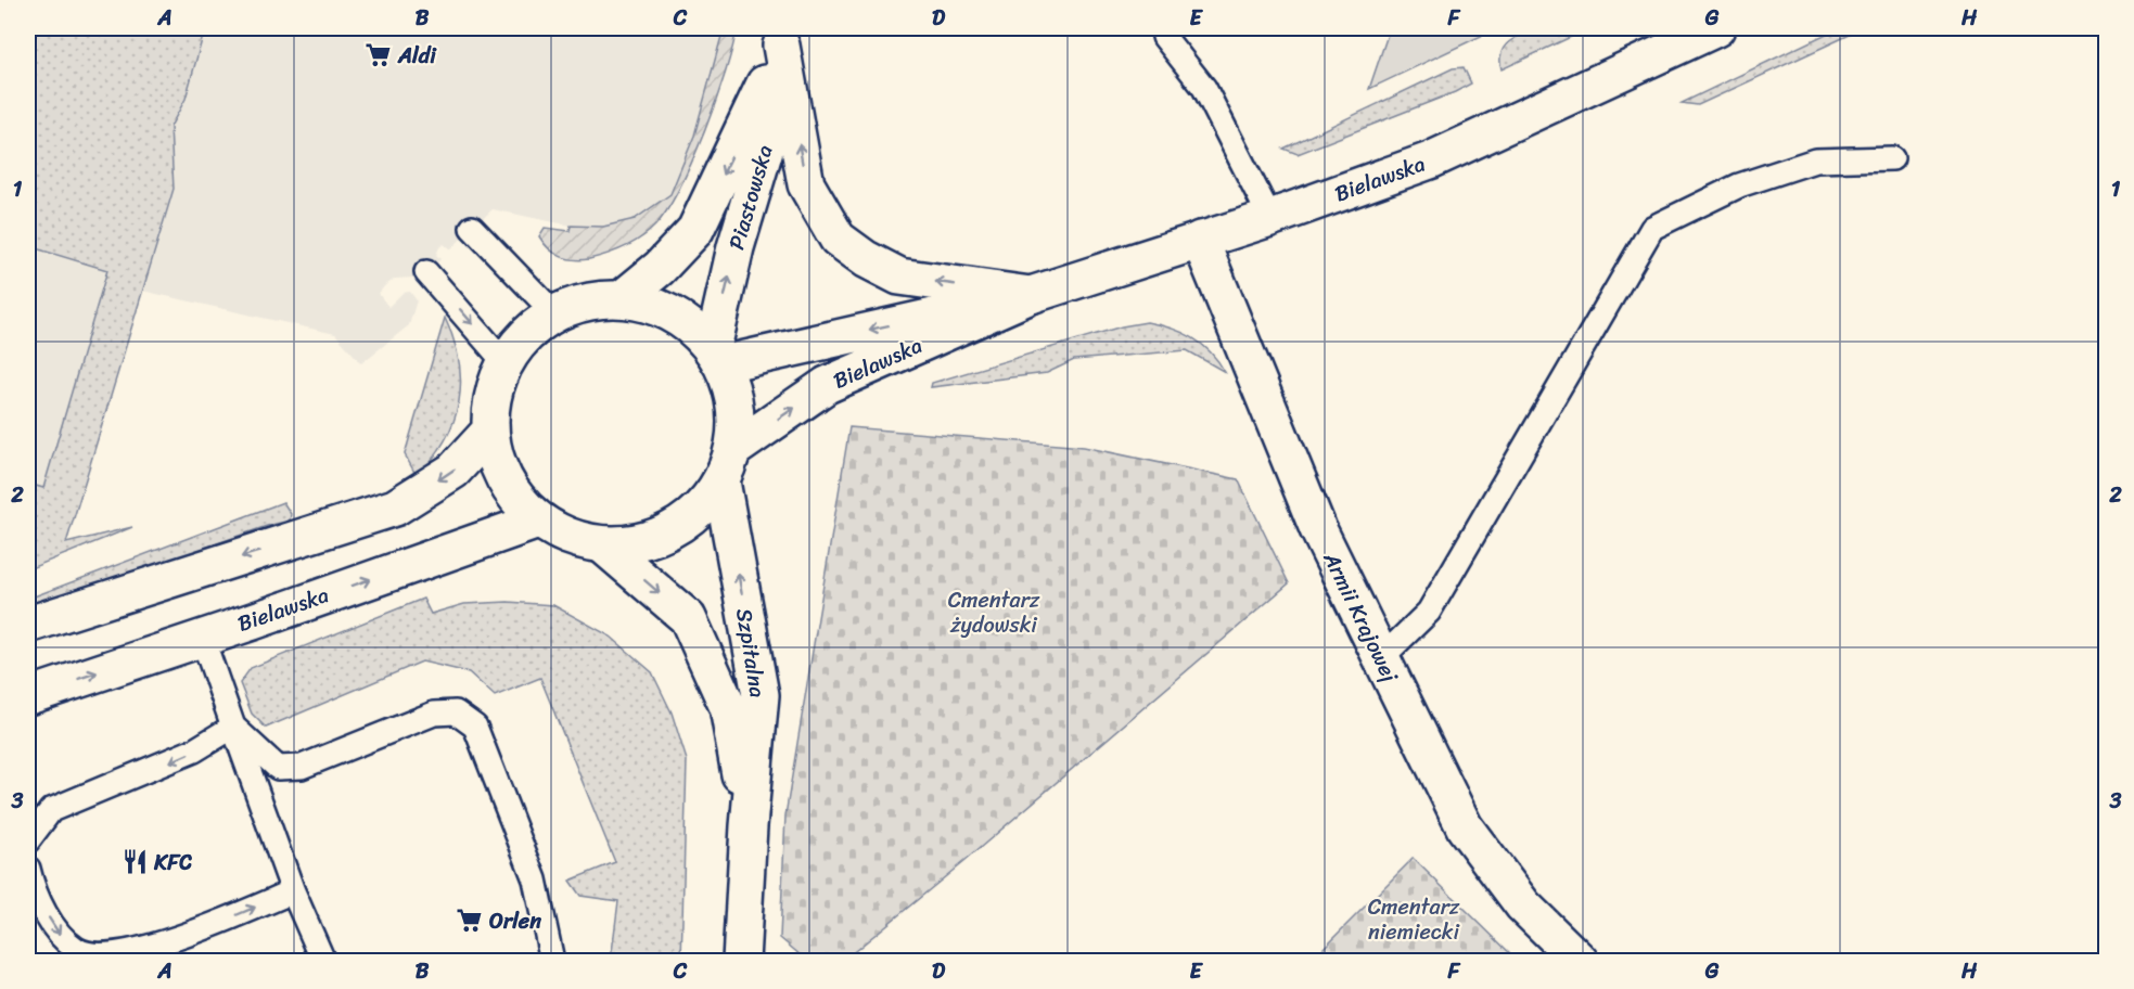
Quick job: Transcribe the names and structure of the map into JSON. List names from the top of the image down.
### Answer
{
  "streets": {
    "main road": [
      "Bielawska",
      "Piastowska",
      "Armii Krajowej",
      "Szpitalna"
    ]
  },
  "crossings": [
    ["Bielawska", "Piastowska"],
    ["Bielawska", "Armii Krajowej"]
  ],
  "parks": ["Cmentarz żydowski", "Cmentarz niemiecki"],
  "places": {
    "supermarket": ["Aldi", "Orlen"],
    "restaurant": ["KFC"]
  },
  "grid": {
    "columns": [
      "A",
      "B",
      "C",
      "D",
      "E",
      "F",
      "G",
      "H"
    ],
    "rows": ["1", "2", "3"]
  }
}
